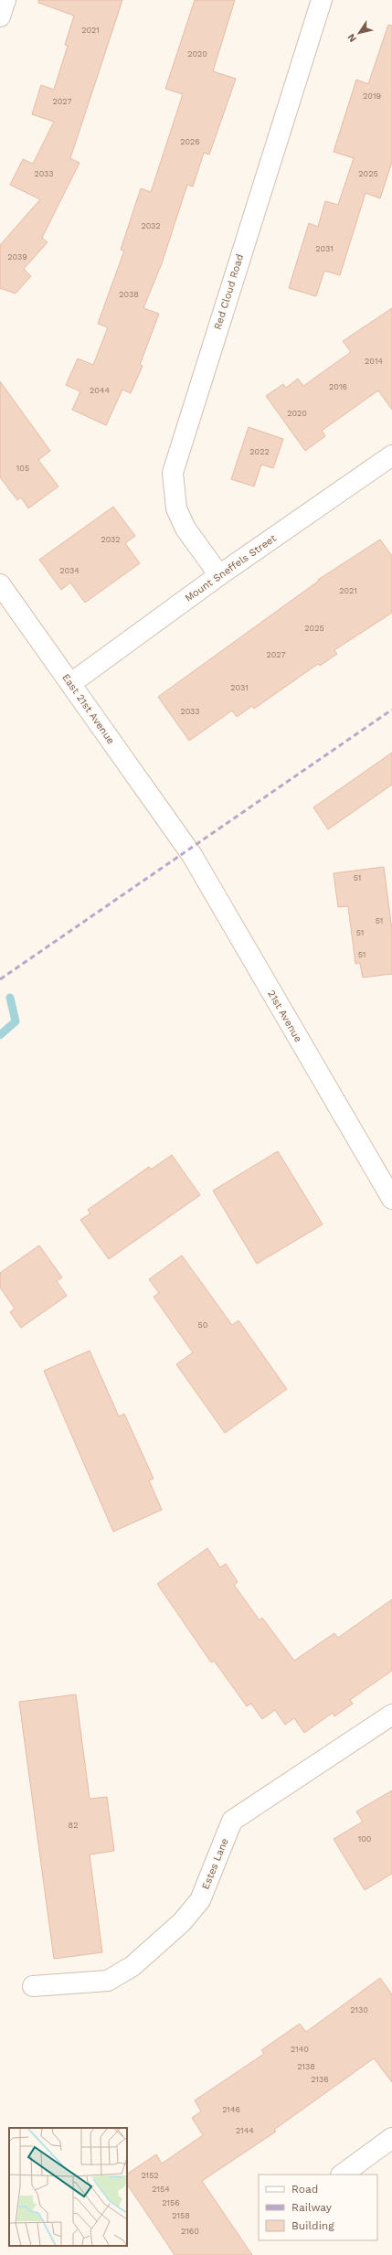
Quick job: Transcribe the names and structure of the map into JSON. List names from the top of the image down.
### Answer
{
  "streets": {
    "street": [
      "Red Cloud Road",
      "Mount Sneffels Street",
      "East 21st Avenue",
      "21st Avenue",
      "Estes Lane"
    ]
  },
  "crossings": [
    ["Red Cloud Road", "Mount Sneffels Street"],
    ["Mount Sneffels Street", "East 21st Avenue"],
    ["East 21st Avenue", "21st Avenue"]
  ],
  "house_numbers": [
    "2021",
    "2020",
    "2019",
    "2027",
    "2026",
    "2033",
    "2025",
    "2032",
    "2031",
    "2039",
    "2038",
    "2014",
    "2016",
    "2044",
    "2020",
    "2022",
    "105",
    "2032",
    "2034",
    "2021",
    "2025",
    "2027",
    "2031",
    "2033",
    "51",
    "51",
    "51",
    "51",
    "50",
    "82",
    "100",
    "2130",
    "2140",
    "2138",
    "2136",
    "2146",
    "2144",
    "2152",
    "2154",
    "2156",
    "2158",
    "2160"
  ],
  "legend": ["Road", "Railway", "Building"],
  "north": "bottom left"
}
